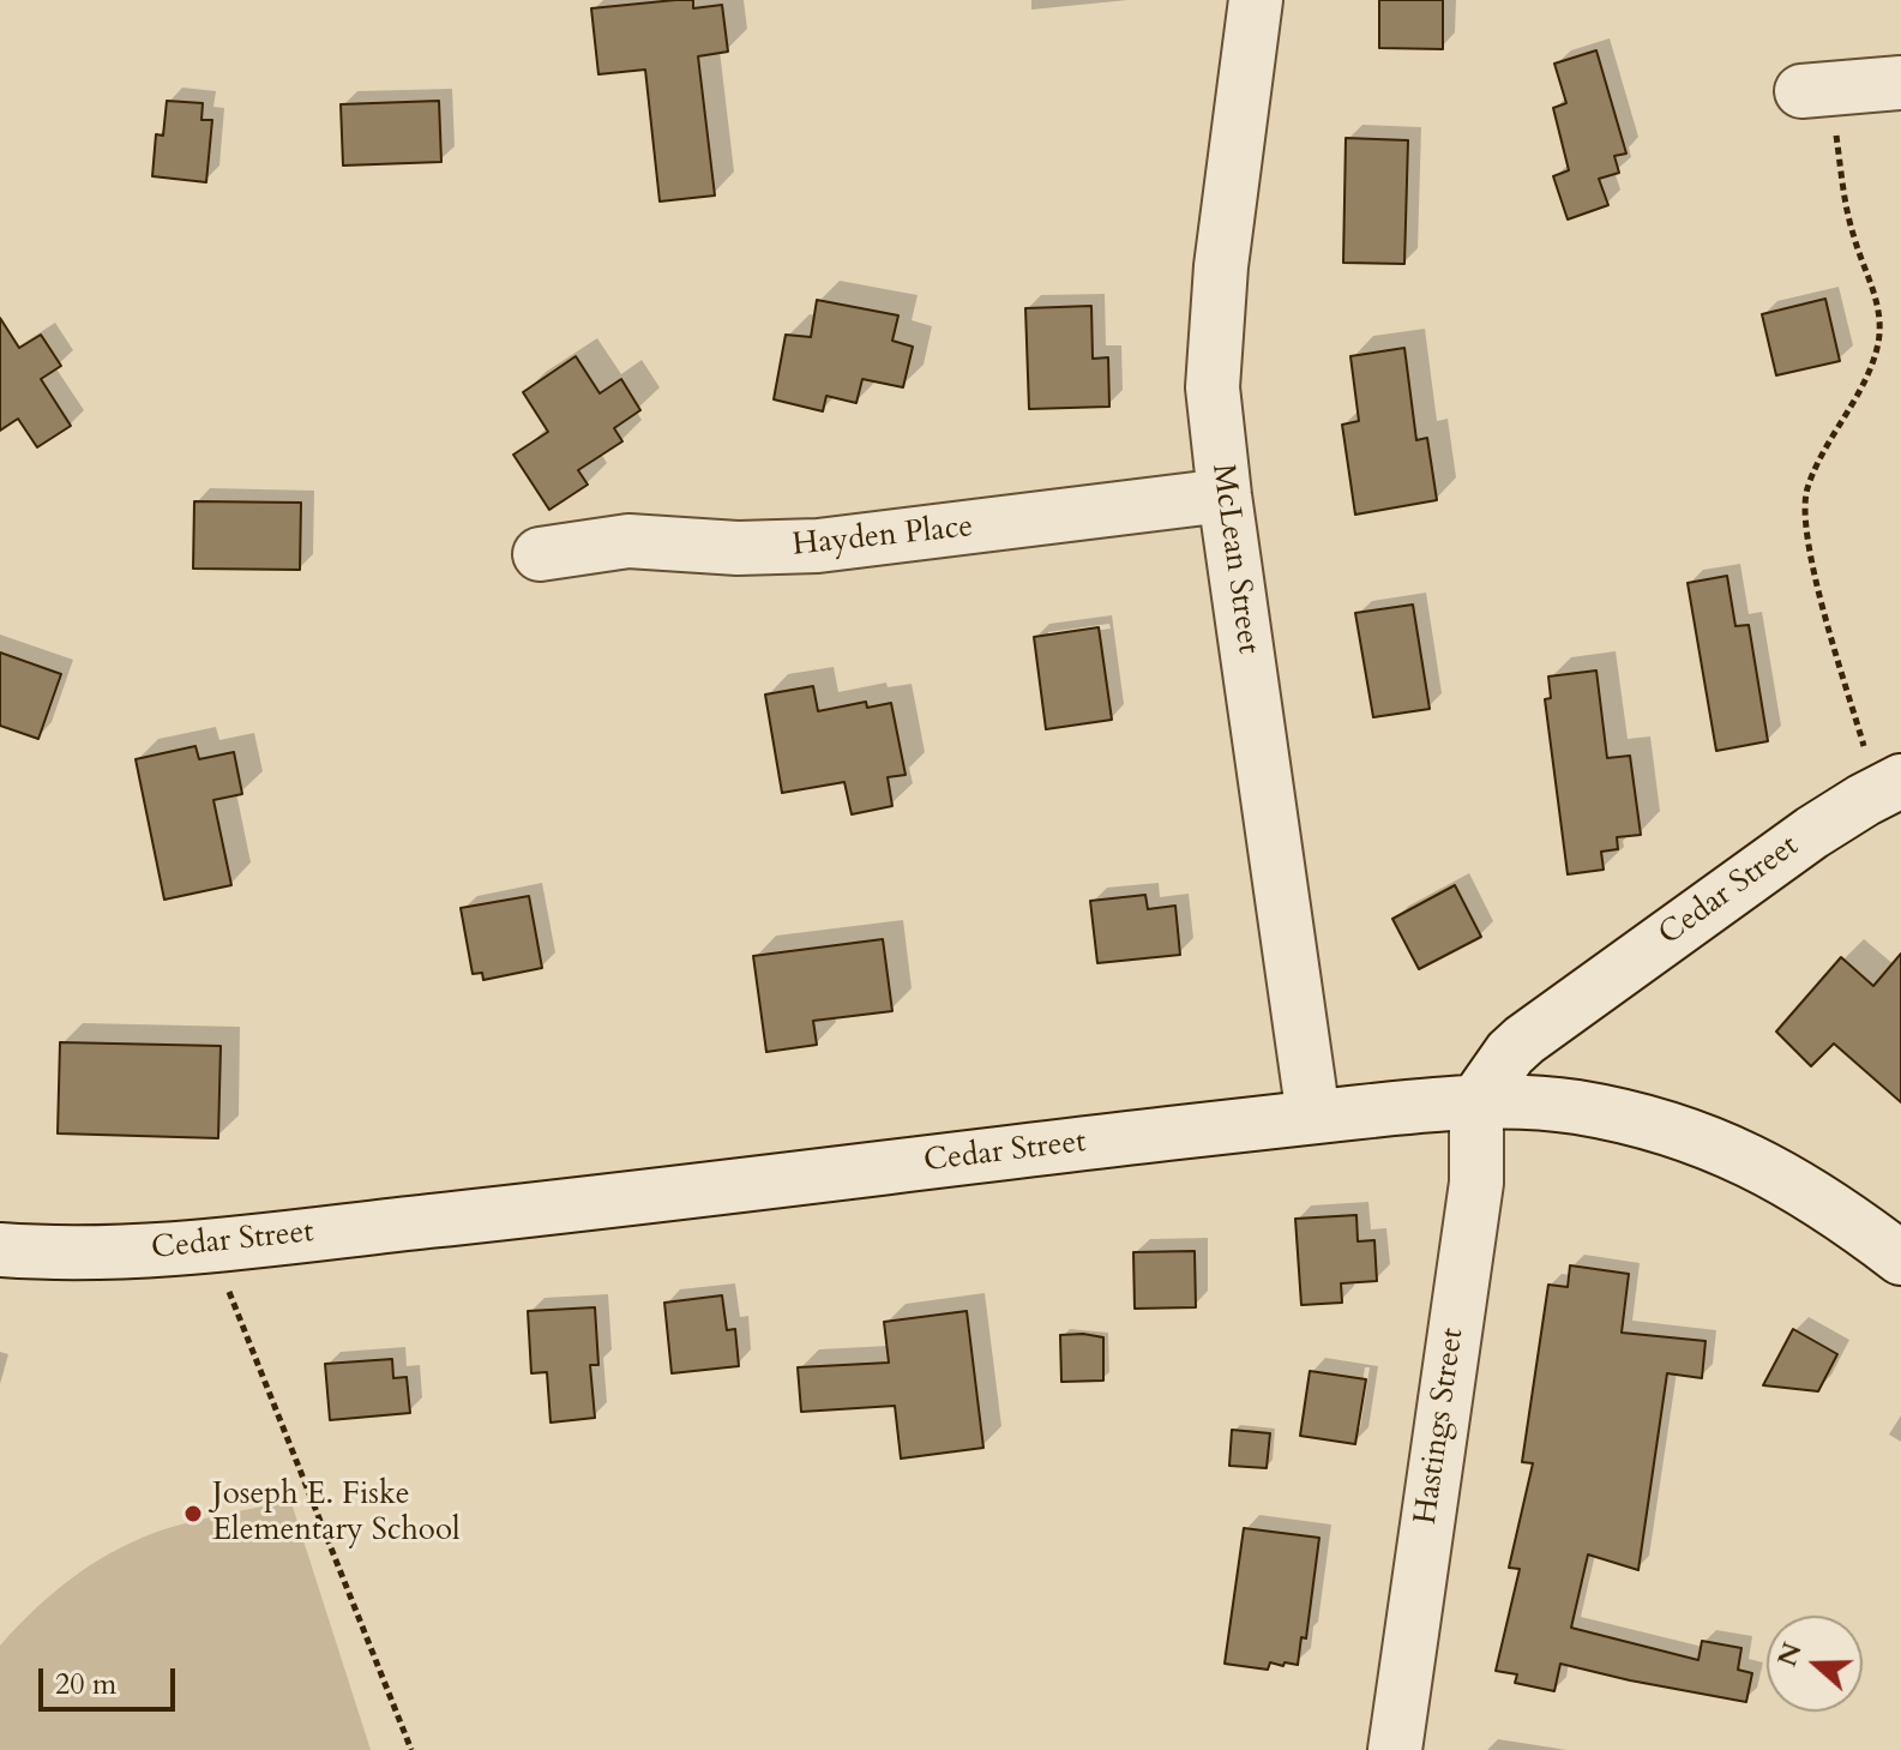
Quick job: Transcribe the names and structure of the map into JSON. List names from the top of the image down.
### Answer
{
  "streets": {
    "street": [
      "Hayden Place",
      "McLean Street",
      "Cedar Street",
      "Hastings Street"
    ]
  },
  "crossings": [
    ["Hayden Place", "McLean Street"],
    ["McLean Street", "Cedar Street"],
    ["Cedar Street", "Hastings Street"]
  ],
  "places": ["Joseph E. Fiske Elementary School"],
  "scale_bar": "20 m",
  "north": "left"
}
